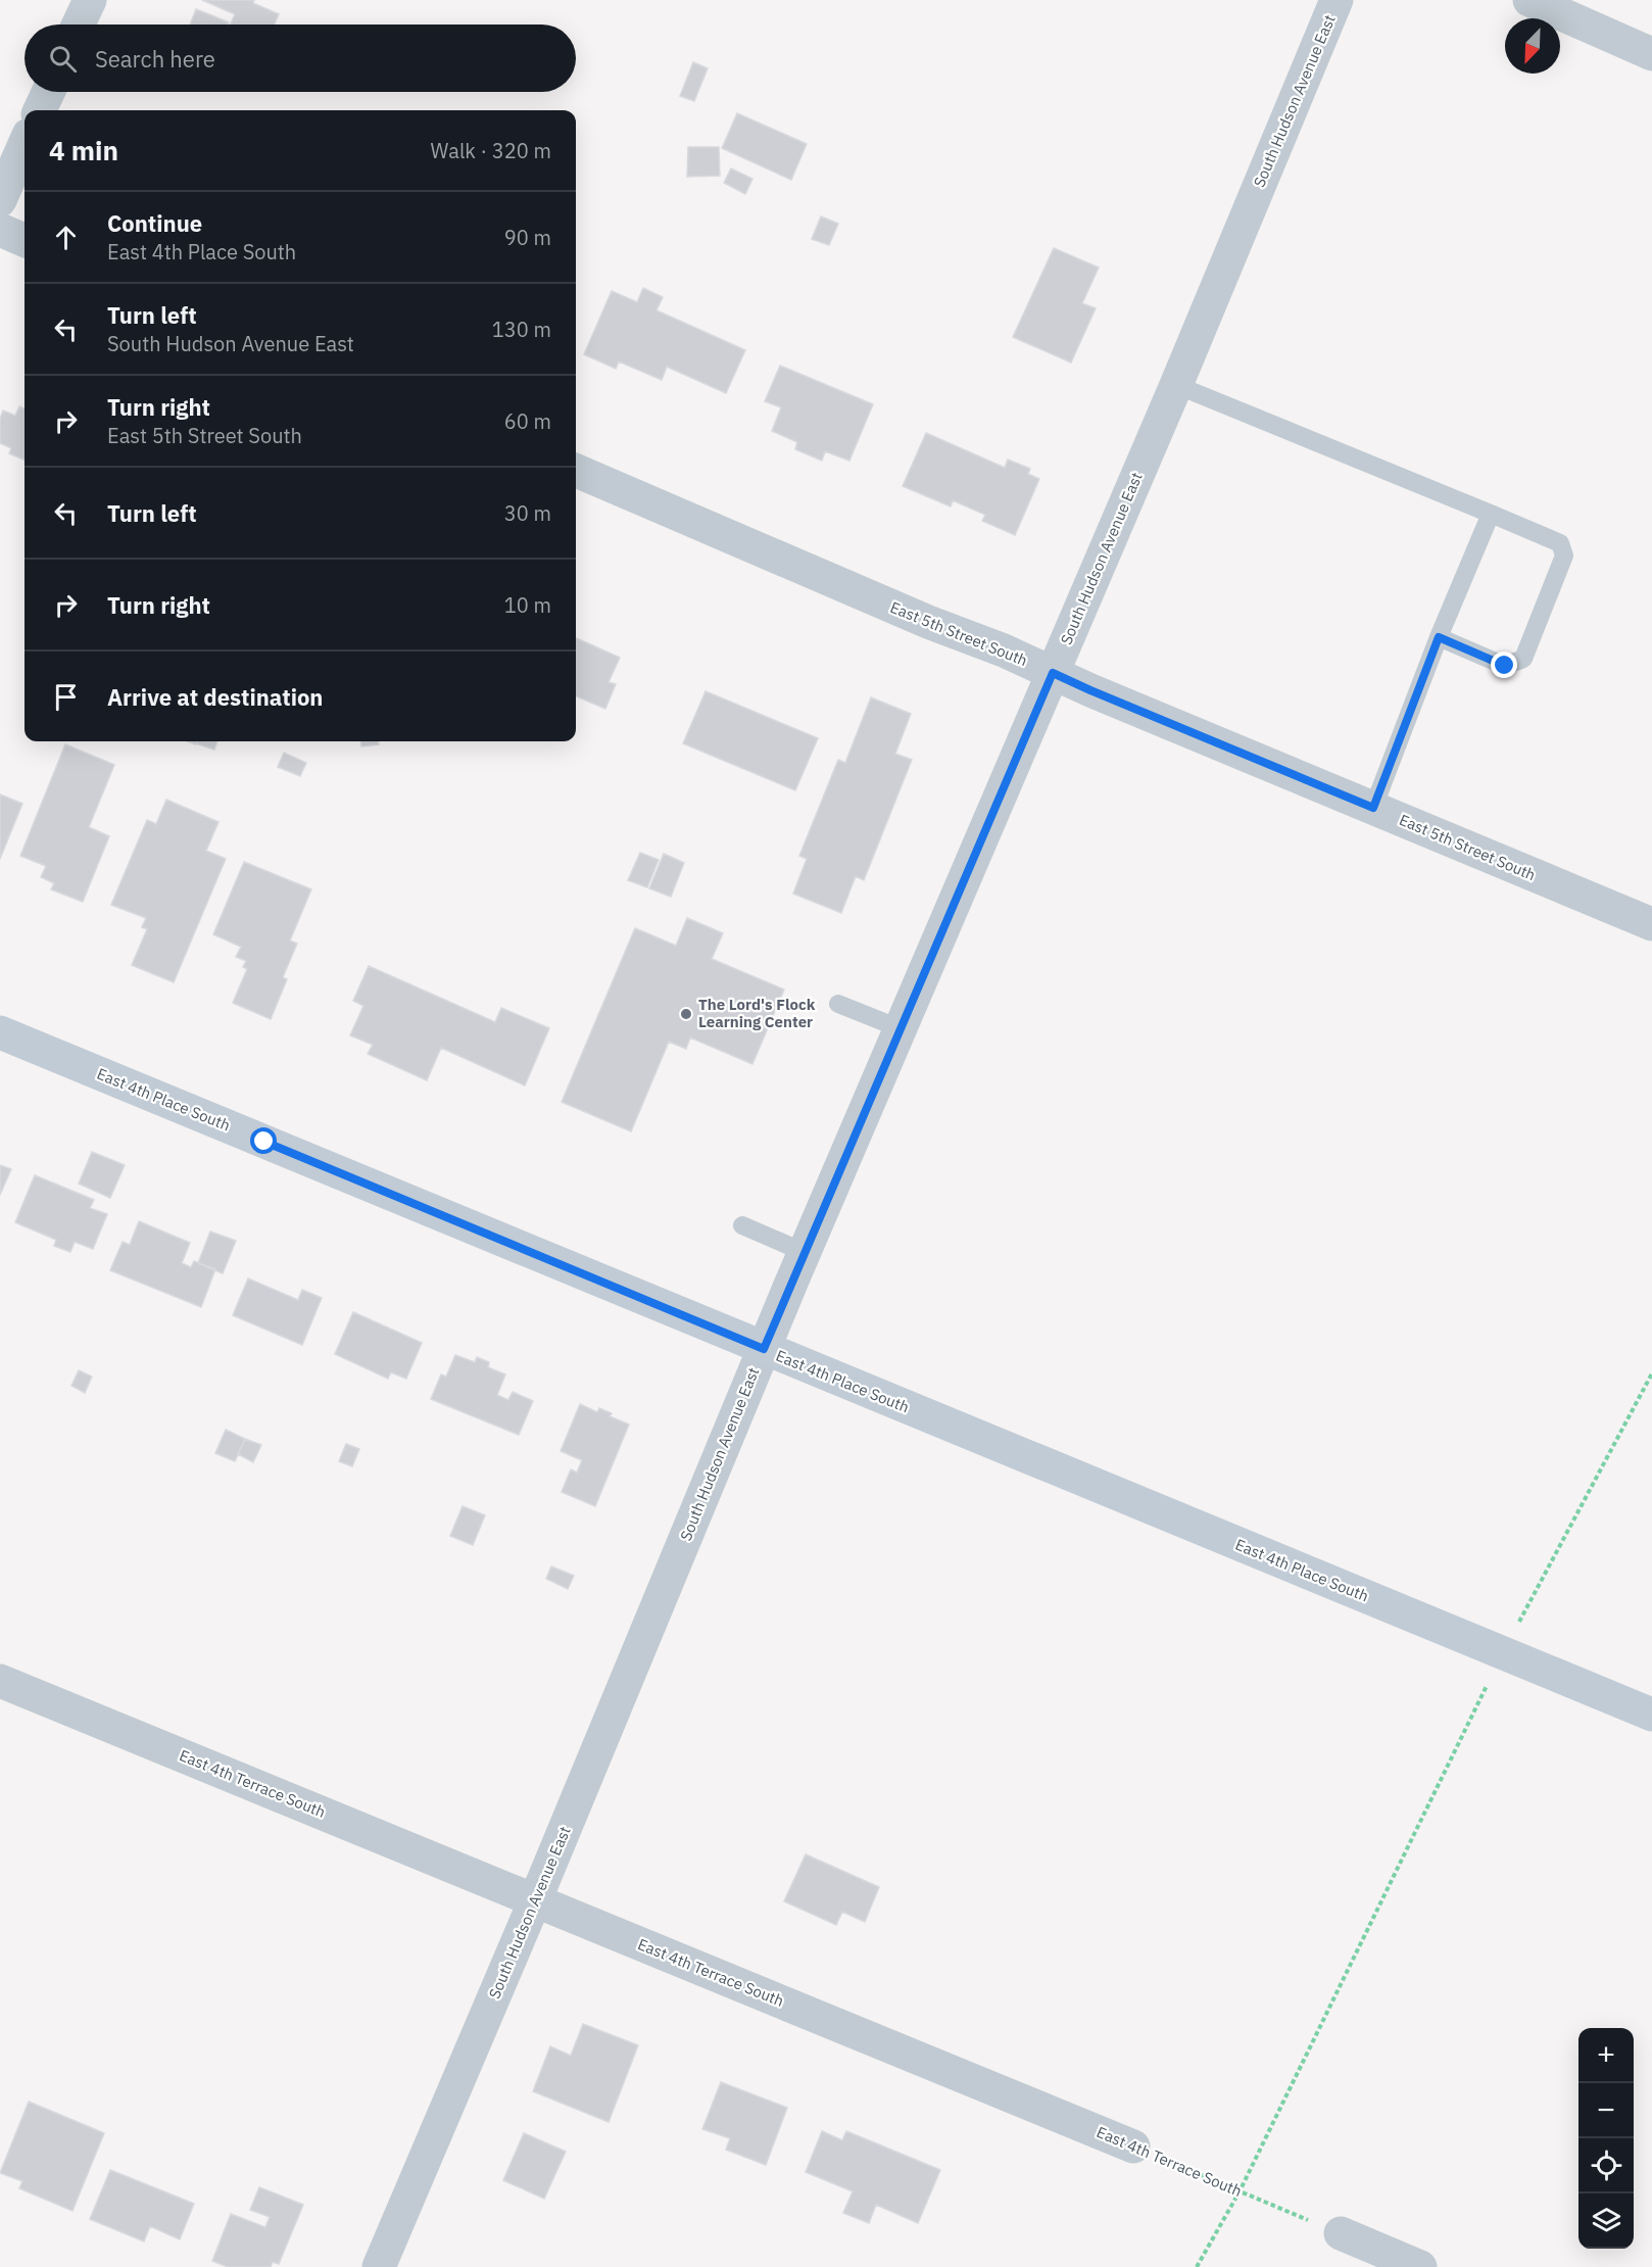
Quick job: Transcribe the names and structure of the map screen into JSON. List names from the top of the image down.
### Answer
{
  "streets": {
    "street": [
      "South Hudson Avenue East",
      "East 5th Street South",
      "East 4th Place South",
      "East 4th Terrace South"
    ]
  },
  "crossings": [
    ["South Hudson Avenue East", "East 5th Street South"],
    ["South Hudson Avenue East", "East 4th Place South"],
    ["South Hudson Avenue East", "East 4th Terrace South"]
  ],
  "places": ["The Lord's Flock Learning Center"],
  "north": "bottom left",
  "page": {
    "search": "Search here",
    "heading": ["4 min", "Walk · 320 m"],
    "list": [
      ["Continue", "East 4th Place South", "90 m"],
      ["Turn left", "South Hudson Avenue East", "130 m"],
      ["Turn right", "East 5th Street South", "60 m"],
      ["Turn left", "30 m"],
      ["Turn right", "10 m"],
      "Arrive at destination"
    ],
    "map_buttons": ["+", "−"]
  }
}
